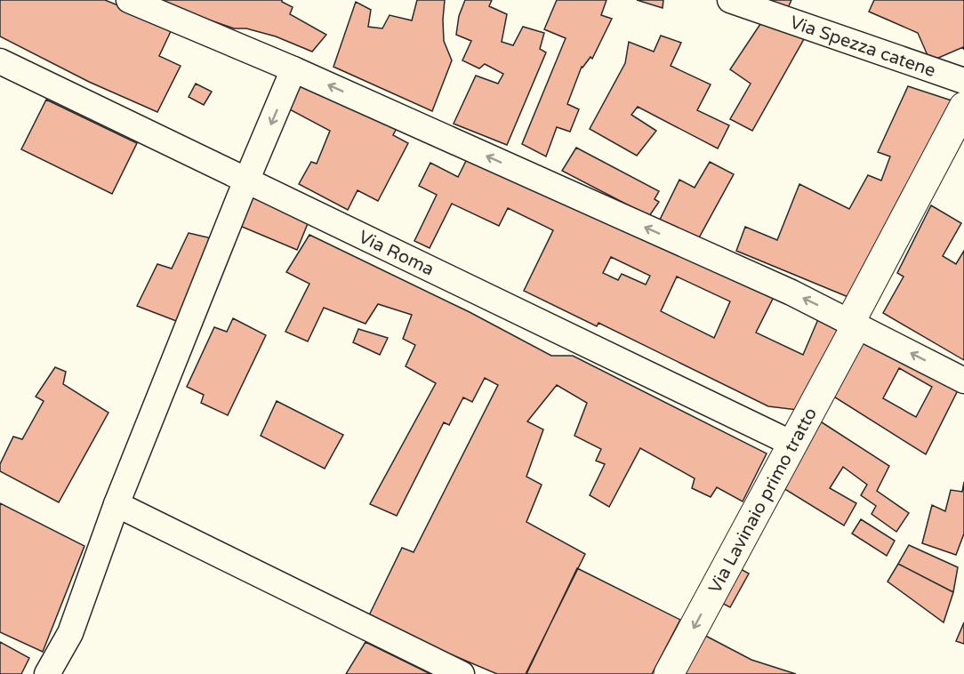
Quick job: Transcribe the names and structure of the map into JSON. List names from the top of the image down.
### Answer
{
  "streets": {
    "street": ["Via Spezza catene", "Via Roma", "Via Lavinaio primo tratto"]
  },
  "crossings": [
    ["Via Roma", "Via Lavinaio primo tratto"]
  ],
  "one_way": ["Via Lavinaio primo tratto"]
}
